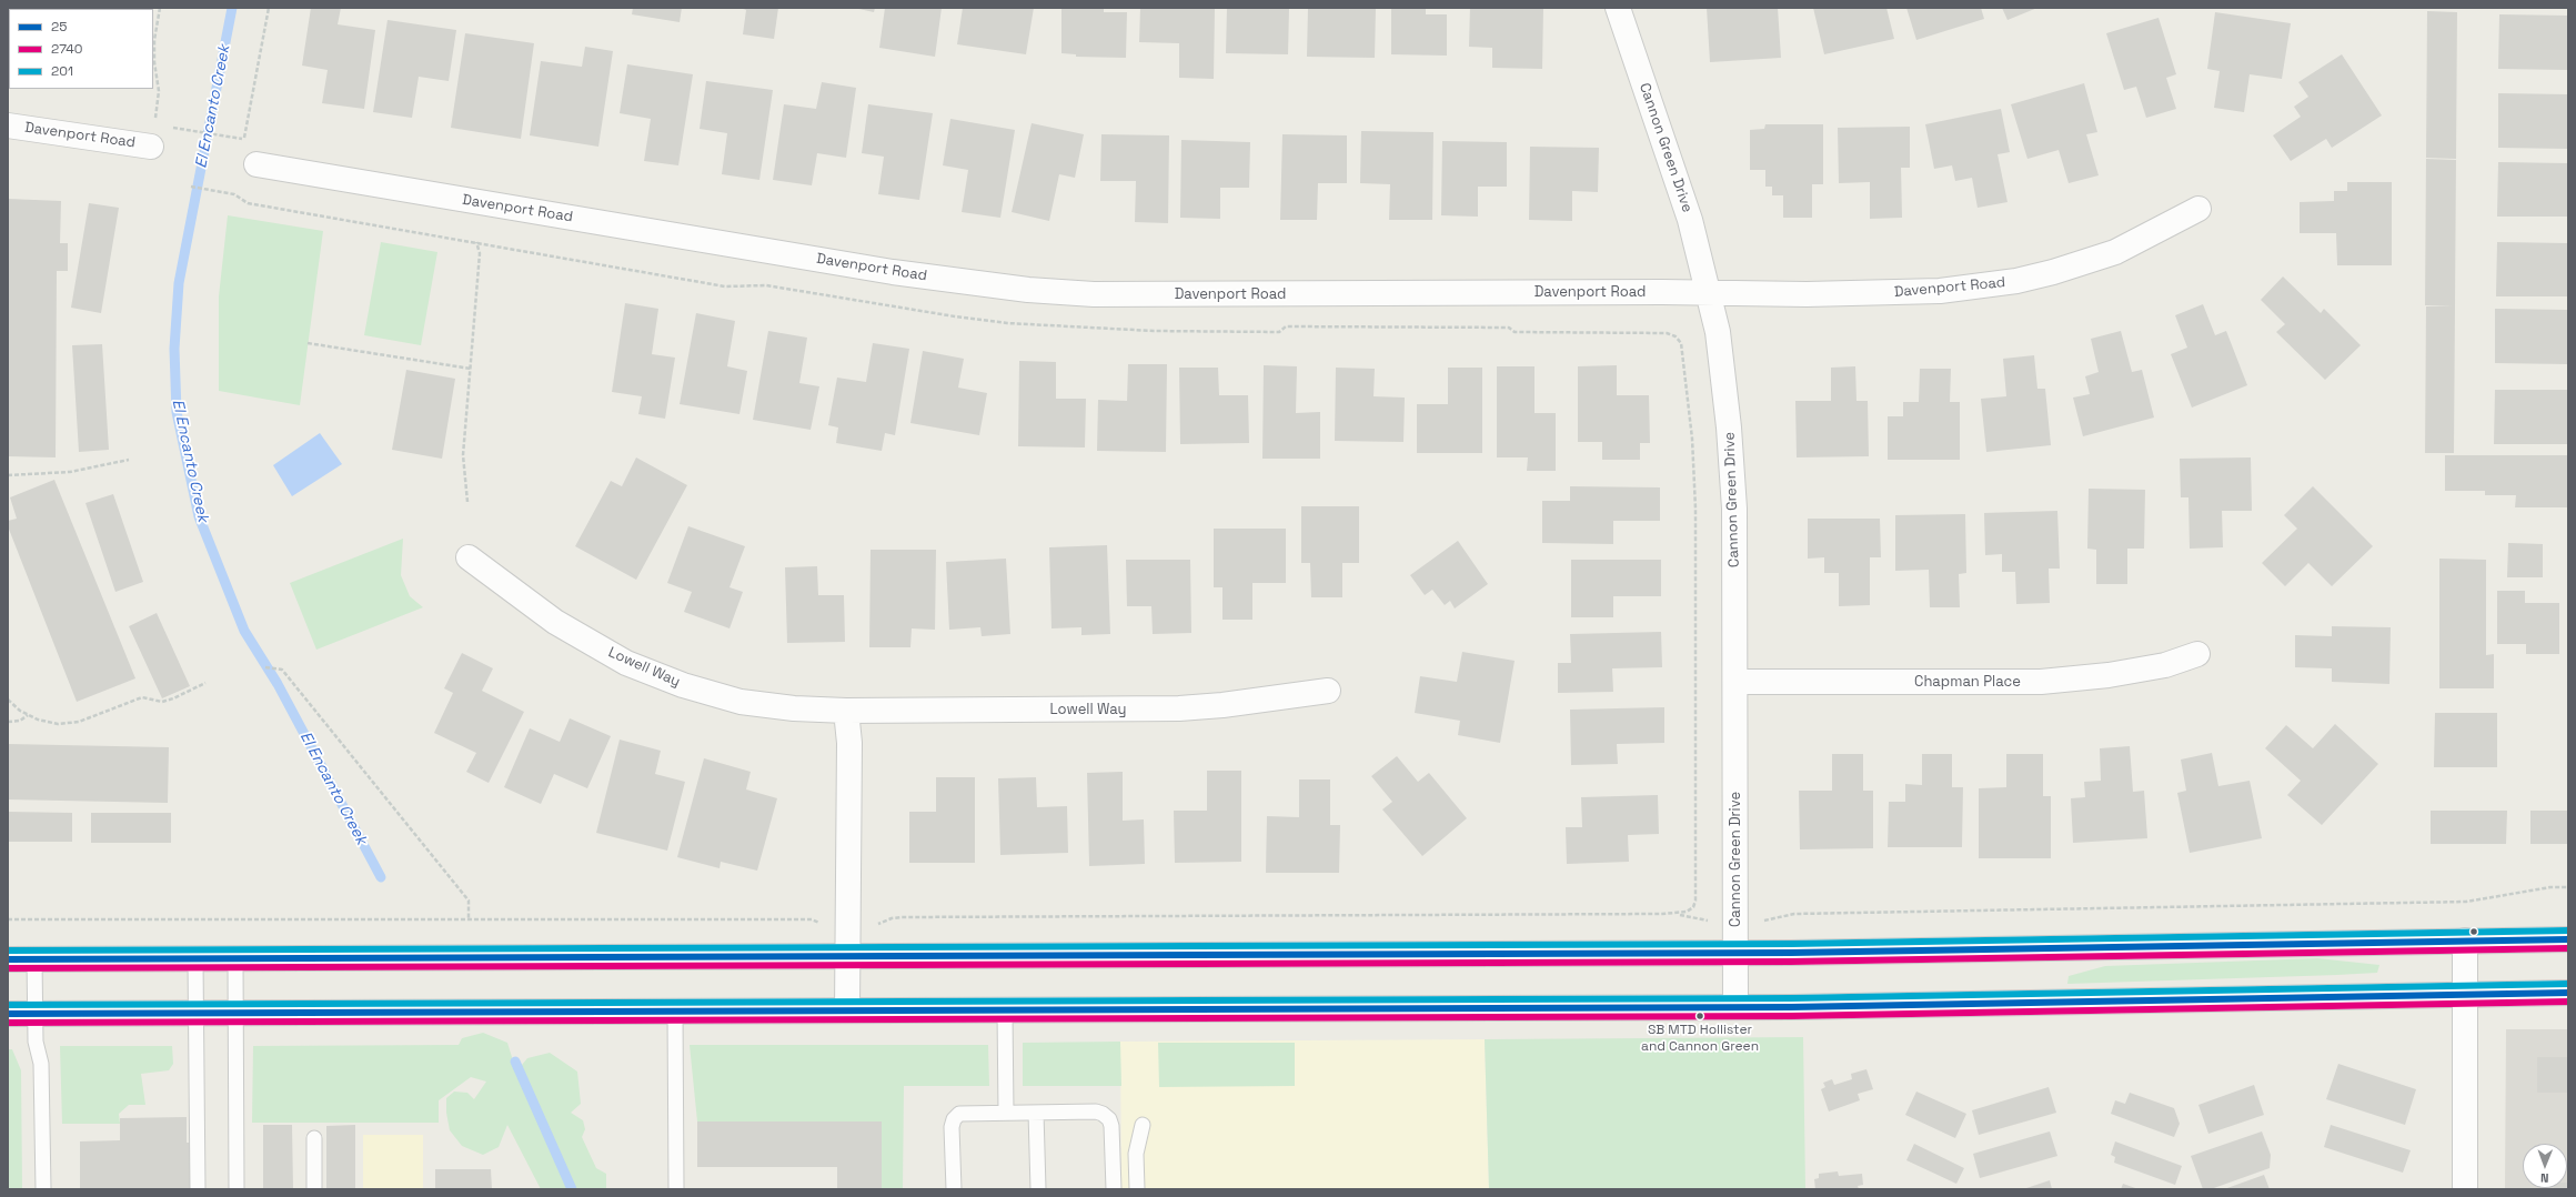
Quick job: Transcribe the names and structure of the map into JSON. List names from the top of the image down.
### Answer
{
  "streets": {
    "main road": [
      "Davenport Road",
      "Cannon Green Drive",
      "Lowell Way",
      "Chapman Place"
    ]
  },
  "crossings": [
    ["Davenport Road", "Cannon Green Drive"],
    ["Cannon Green Drive", "Chapman Place"]
  ],
  "water": ["El Encanto Creek"],
  "places": ["SB MTD Hollister and Cannon Green"],
  "lines": ["transit line 201", "transit line 25", "transit line 2740"],
  "legend": ["25", "2740", "201"],
  "north": "bottom"
}
